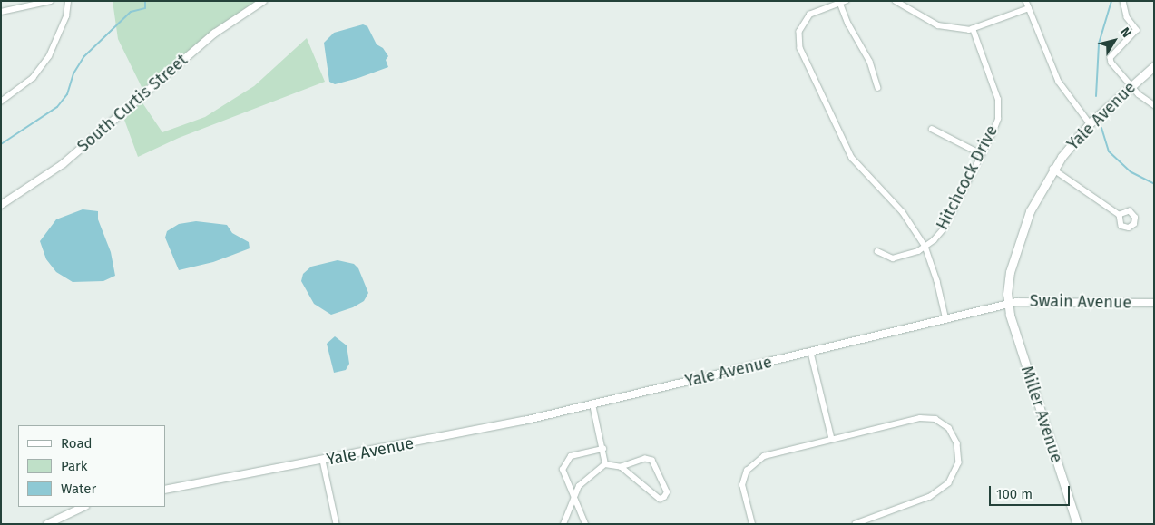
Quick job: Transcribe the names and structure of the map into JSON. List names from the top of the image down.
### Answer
{
  "streets": {
    "main road": ["Yale Avenue", "Miller Avenue"],
    "street": ["South Curtis Street", "Hitchcock Drive", "Swain Avenue"]
  },
  "crossings": [
    ["Yale Avenue", "Swain Avenue"],
    ["Yale Avenue", "Miller Avenue"],
    ["Swain Avenue", "Miller Avenue"]
  ],
  "legend": ["Road", "Park", "Water"],
  "scale_bar": "100 m",
  "north": "top right"
}
